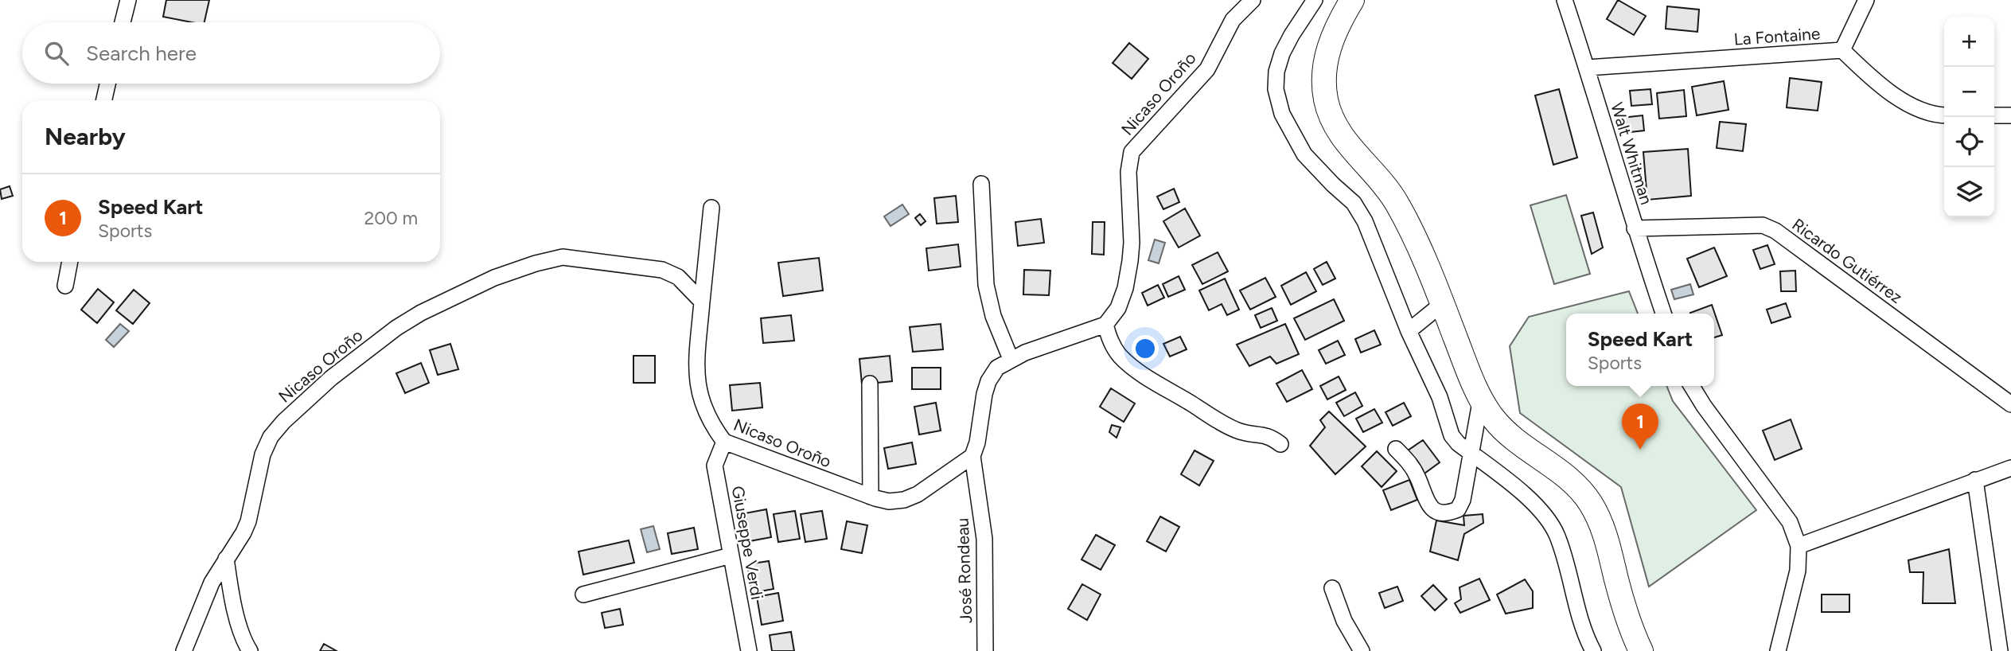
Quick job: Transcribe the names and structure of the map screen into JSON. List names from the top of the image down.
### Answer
{
  "streets": {
    "street": [
      "La Fontaine",
      "Nicaso Oroño",
      "Walt Whitman",
      "Ricardo Gutiérrez",
      "Giuseppe Verdi",
      "José Rondeau"
    ]
  },
  "crossings": [
    ["La Fontaine", "Walt Whitman"],
    ["Nicaso Oroño", "Giuseppe Verdi"],
    ["Nicaso Oroño", "José Rondeau"],
    ["Walt Whitman", "Ricardo Gutiérrez"]
  ],
  "page": {
    "map_buttons": ["+", "−"],
    "search": "Search here",
    "heading": "Nearby",
    "list": [
      {
        "mark": "1",
        "name": "Speed Kart",
        "note": "Sports",
        "value": "200 m"
      }
    ],
    "popup": ["Speed Kart", "Sports"],
    "pins": "1"
  }
}
